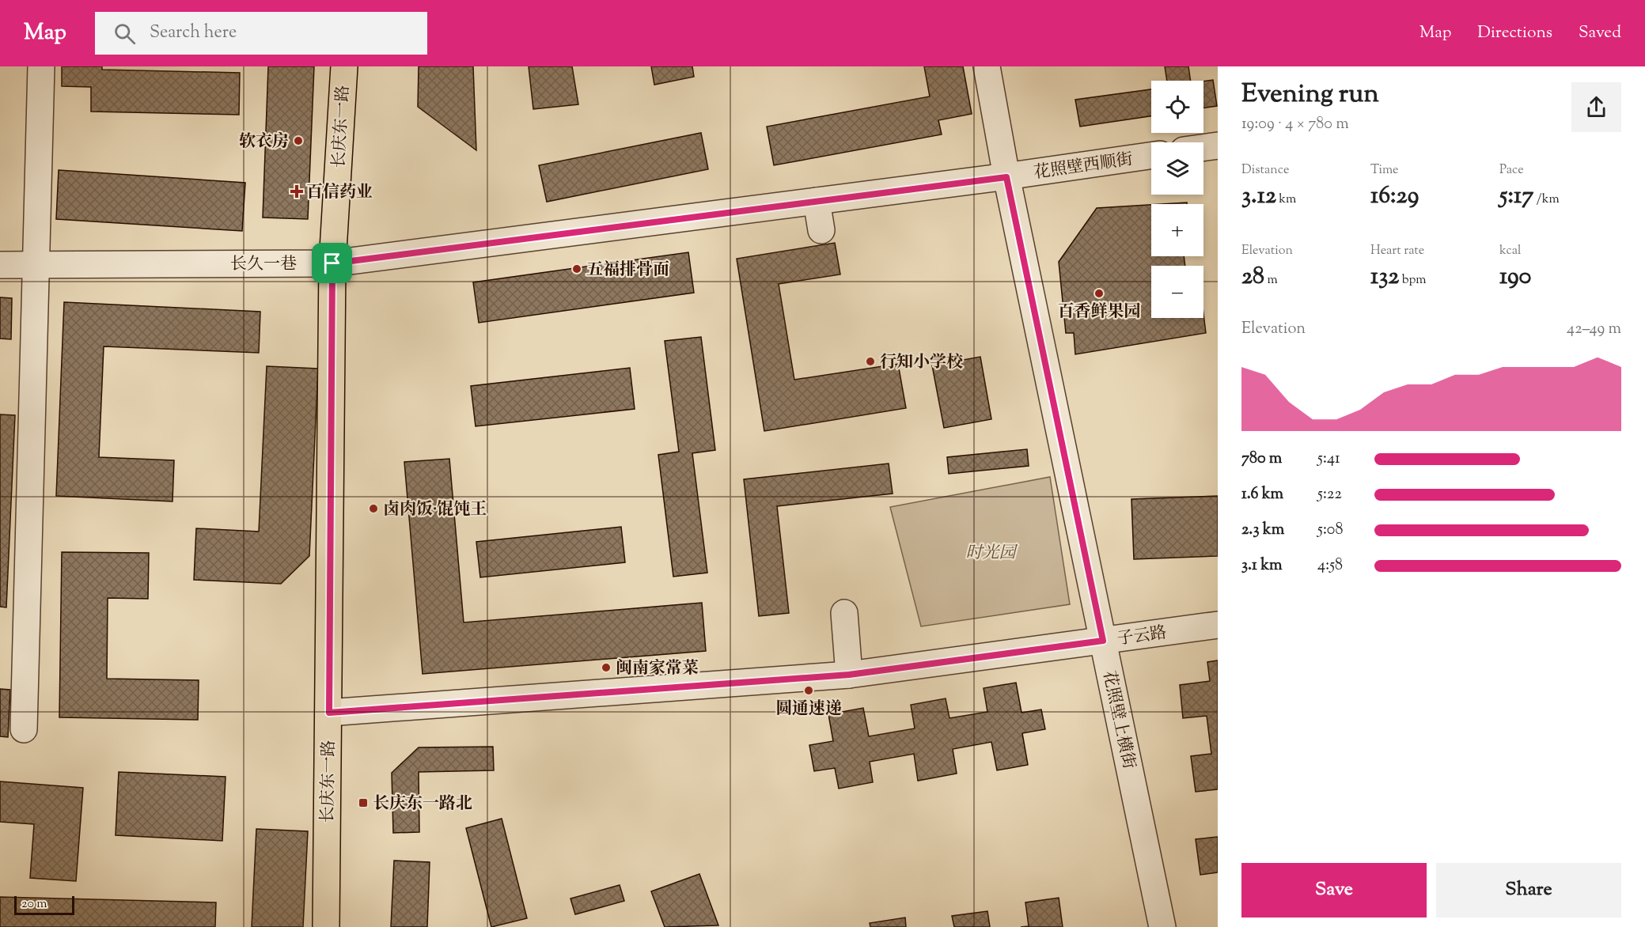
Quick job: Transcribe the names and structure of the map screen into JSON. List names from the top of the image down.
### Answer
{
  "streets": {
    "main road": ["长庆东一路"],
    "street": [
      "花照壁西顺街",
      "长久一巷",
      "子云路",
      "花照壁上横街"
    ]
  },
  "crossings": [
    ["长庆东一路", "长久一巷"],
    ["长庆东一路", "子云路"],
    ["花照壁西顺街", "长久一巷"],
    ["花照壁西顺街", "花照壁上横街"],
    ["长久一巷", "花照壁上横街"],
    ["子云路", "花照壁上横街"]
  ],
  "parks": ["时光园"],
  "places": {
    "other": [
      "软衣房",
      "五福排骨面",
      "百香鲜果园",
      "行知小学校",
      "卤肉饭·馄饨王",
      "闽南家常菜",
      "圆通速递"
    ],
    "health": ["百信药业"],
    "transit": ["长庆东一路北"]
  },
  "scale_bar": "20 m",
  "page": {
    "header": "Map",
    "search": "Search here",
    "nav": ["Map", "Directions", "Saved"],
    "heading": ["Evening run", "19:09 · 4 × 780 m"],
    "map_buttons": ["+", "−"],
    "stats": [
      ["Distance", "3.12 km"],
      ["Time", "16:29"],
      ["Pace", "5:17 /km"],
      ["Elevation", "28 m"],
      ["Heart rate", "132 bpm"],
      ["kcal", "190"]
    ],
    "chart": ["Elevation", "42–49 m"],
    "list": [
      {
        "name": "780 m",
        "note": "5:41"
      },
      {
        "name": "1.6 km",
        "note": "5:22"
      },
      {
        "name": "2.3 km",
        "note": "5:08"
      },
      {
        "name": "3.1 km",
        "note": "4:58"
      }
    ],
    "buttons": ["Save", "Share"],
    "scale": "20 m"
  }
}
